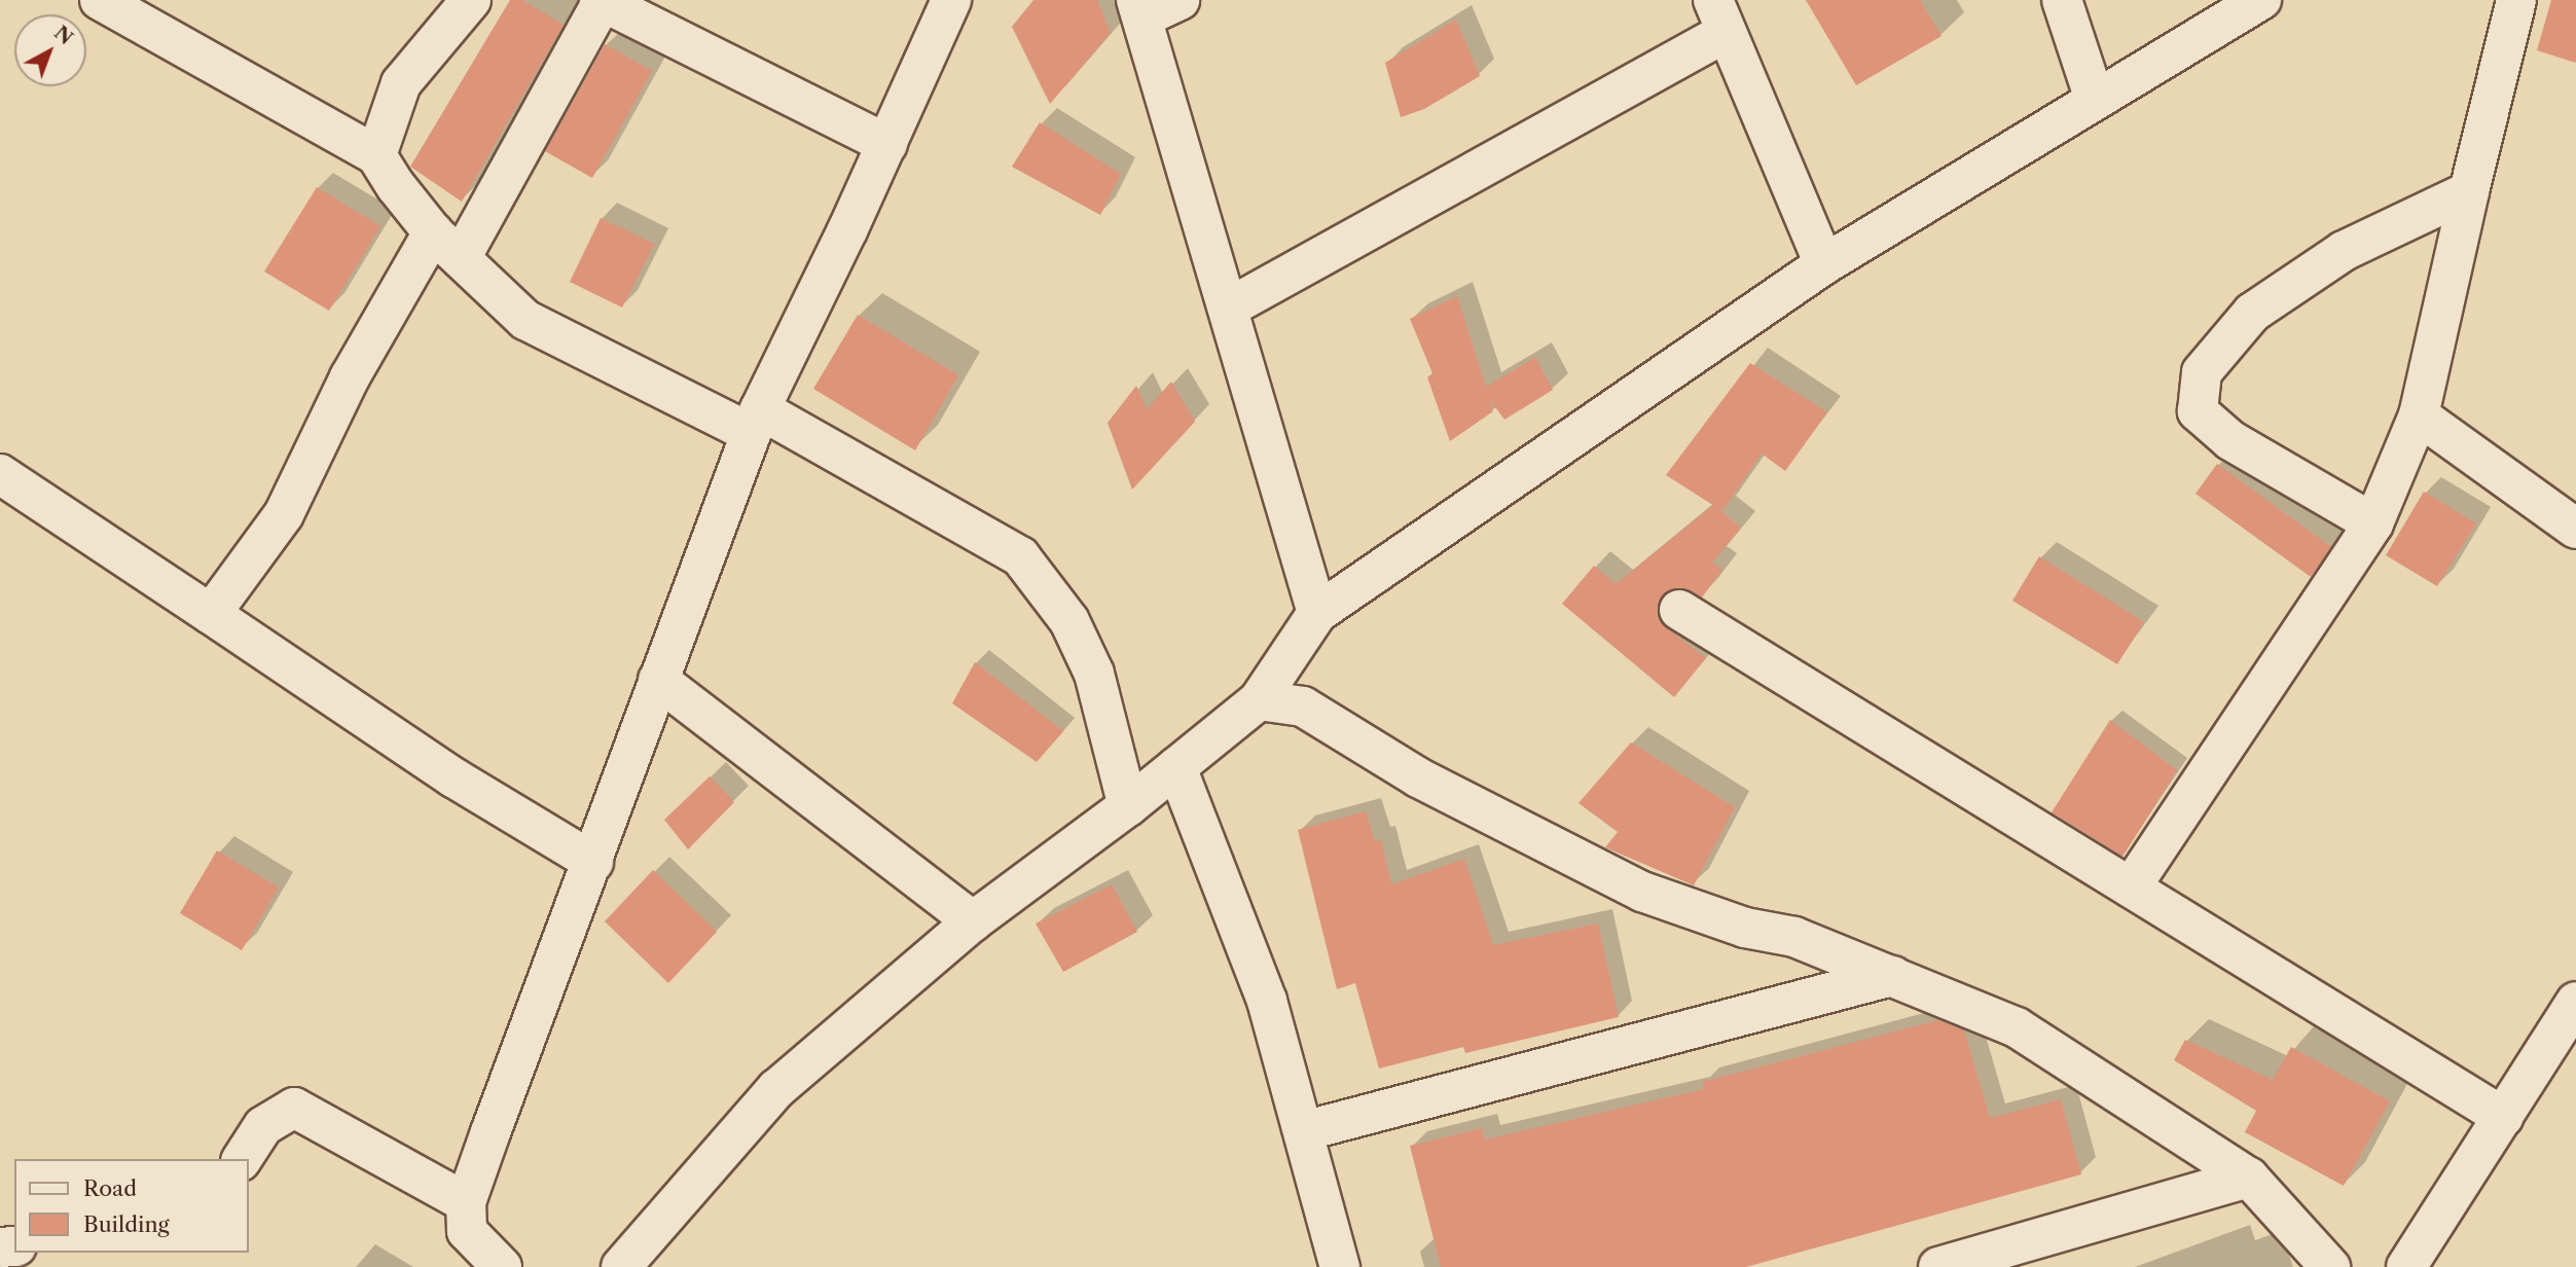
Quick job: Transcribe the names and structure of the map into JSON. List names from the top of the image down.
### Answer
{
  "legend": ["Road", "Building"],
  "north": "top right"
}
